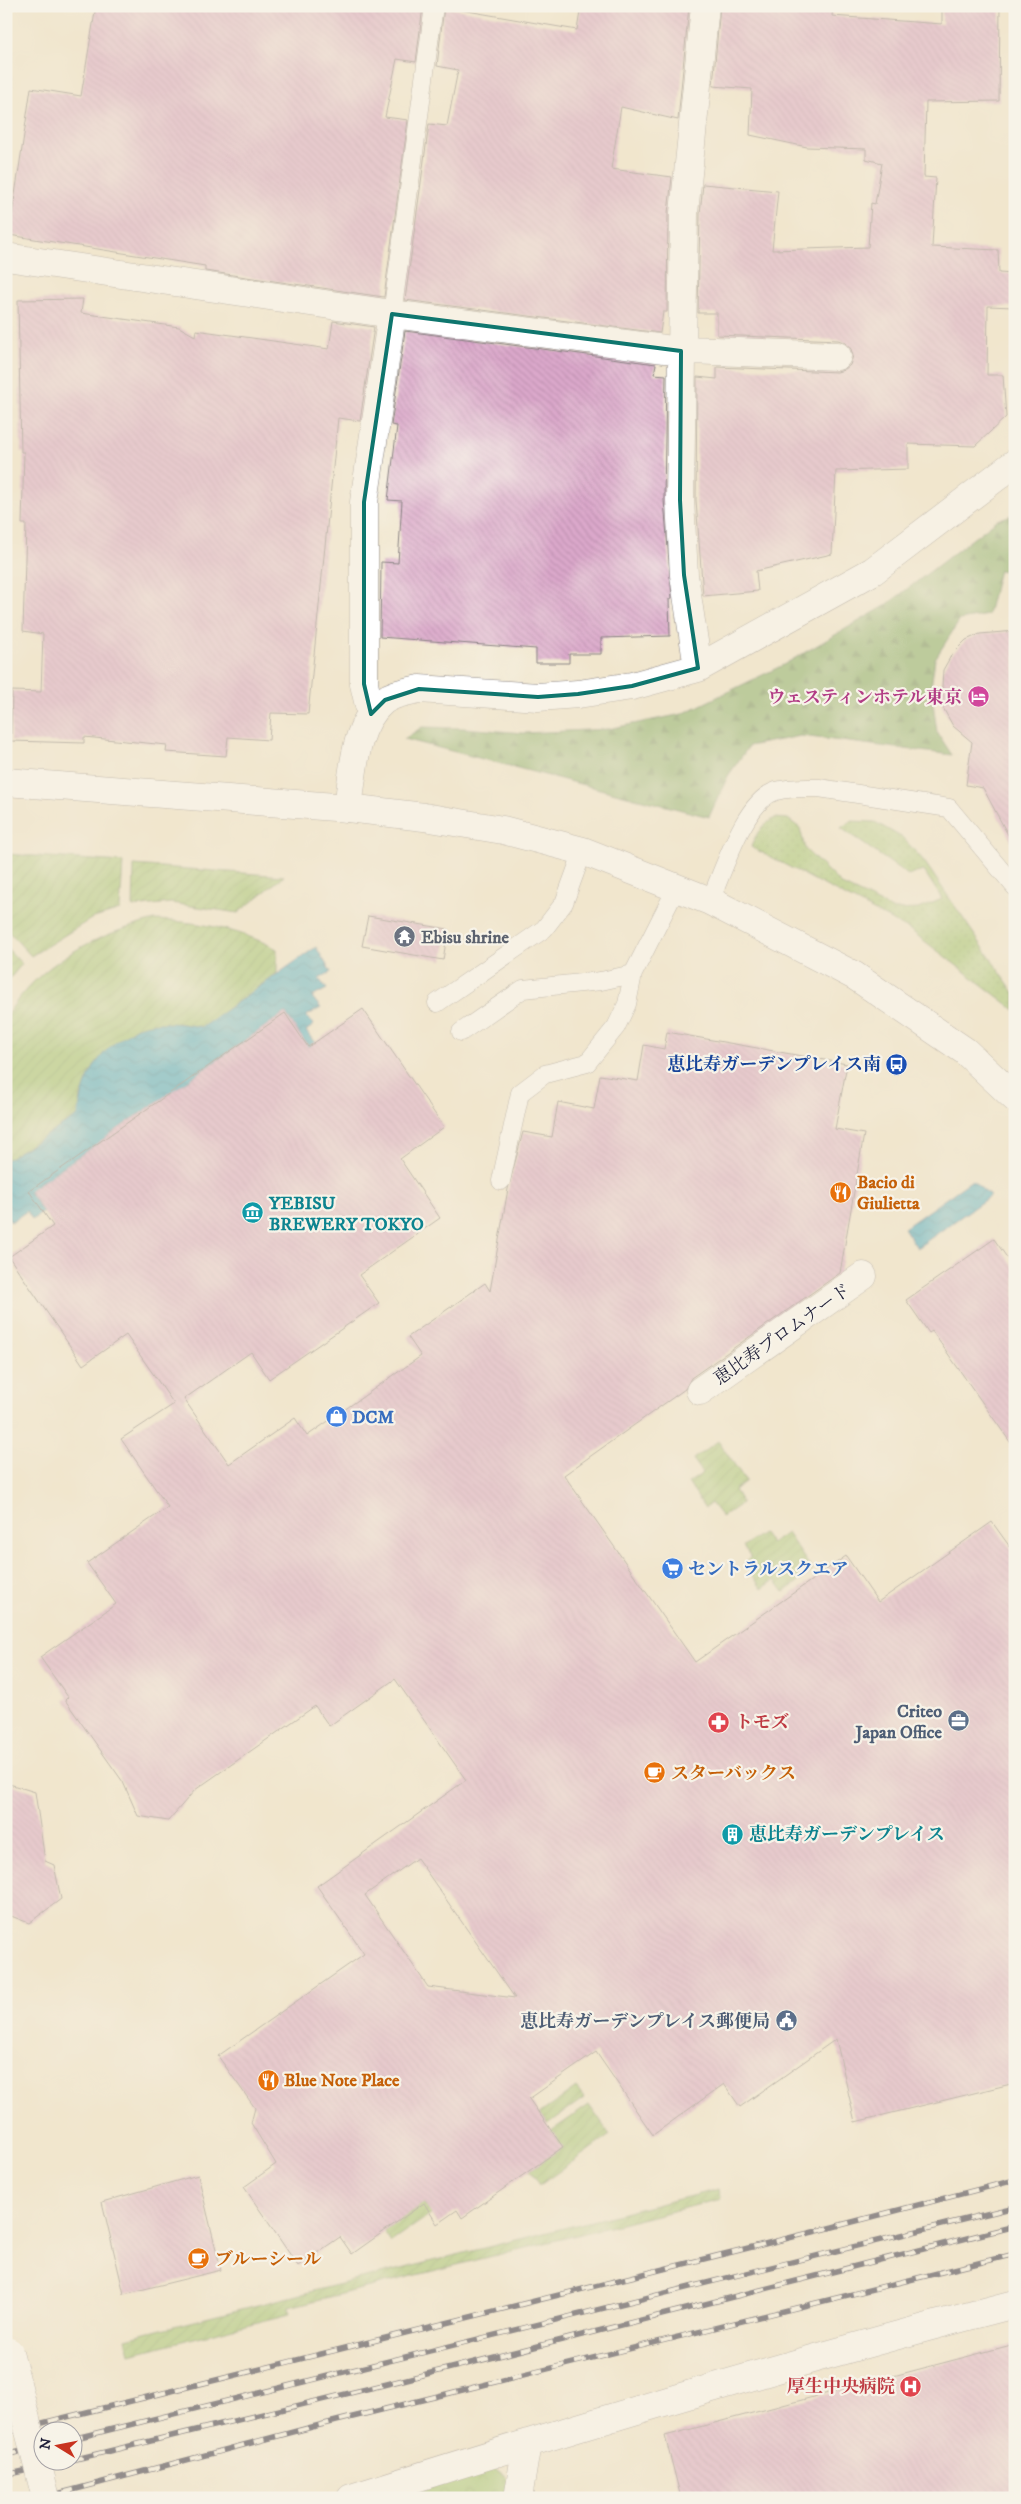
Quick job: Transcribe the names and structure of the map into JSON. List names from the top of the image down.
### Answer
{
  "streets": {
    "street": ["恵比寿プロムナード"]
  },
  "places": {
    "hotel": ["ウェスティンホテル東京"],
    "temple": ["Ebisu shrine"],
    "bus stop": ["恵比寿ガーデンプレイス南"],
    "restaurant": ["Bacio di Giulietta", "Blue Note Place"],
    "museum": ["YEBISU BREWERY TOKYO"],
    "shop": ["DCM"],
    "supermarket": ["セントラルスクエア"],
    "office": ["Criteo Japan Office"],
    "pharmacy": ["トモズ"],
    "cafe": ["スターバックス", "ブルーシール"],
    "building": ["恵比寿ガーデンプレイス"],
    "public building": ["恵比寿ガーデンプレイス郵便局"],
    "hospital": ["厚生中央病院"]
  },
  "north": "left"
}
